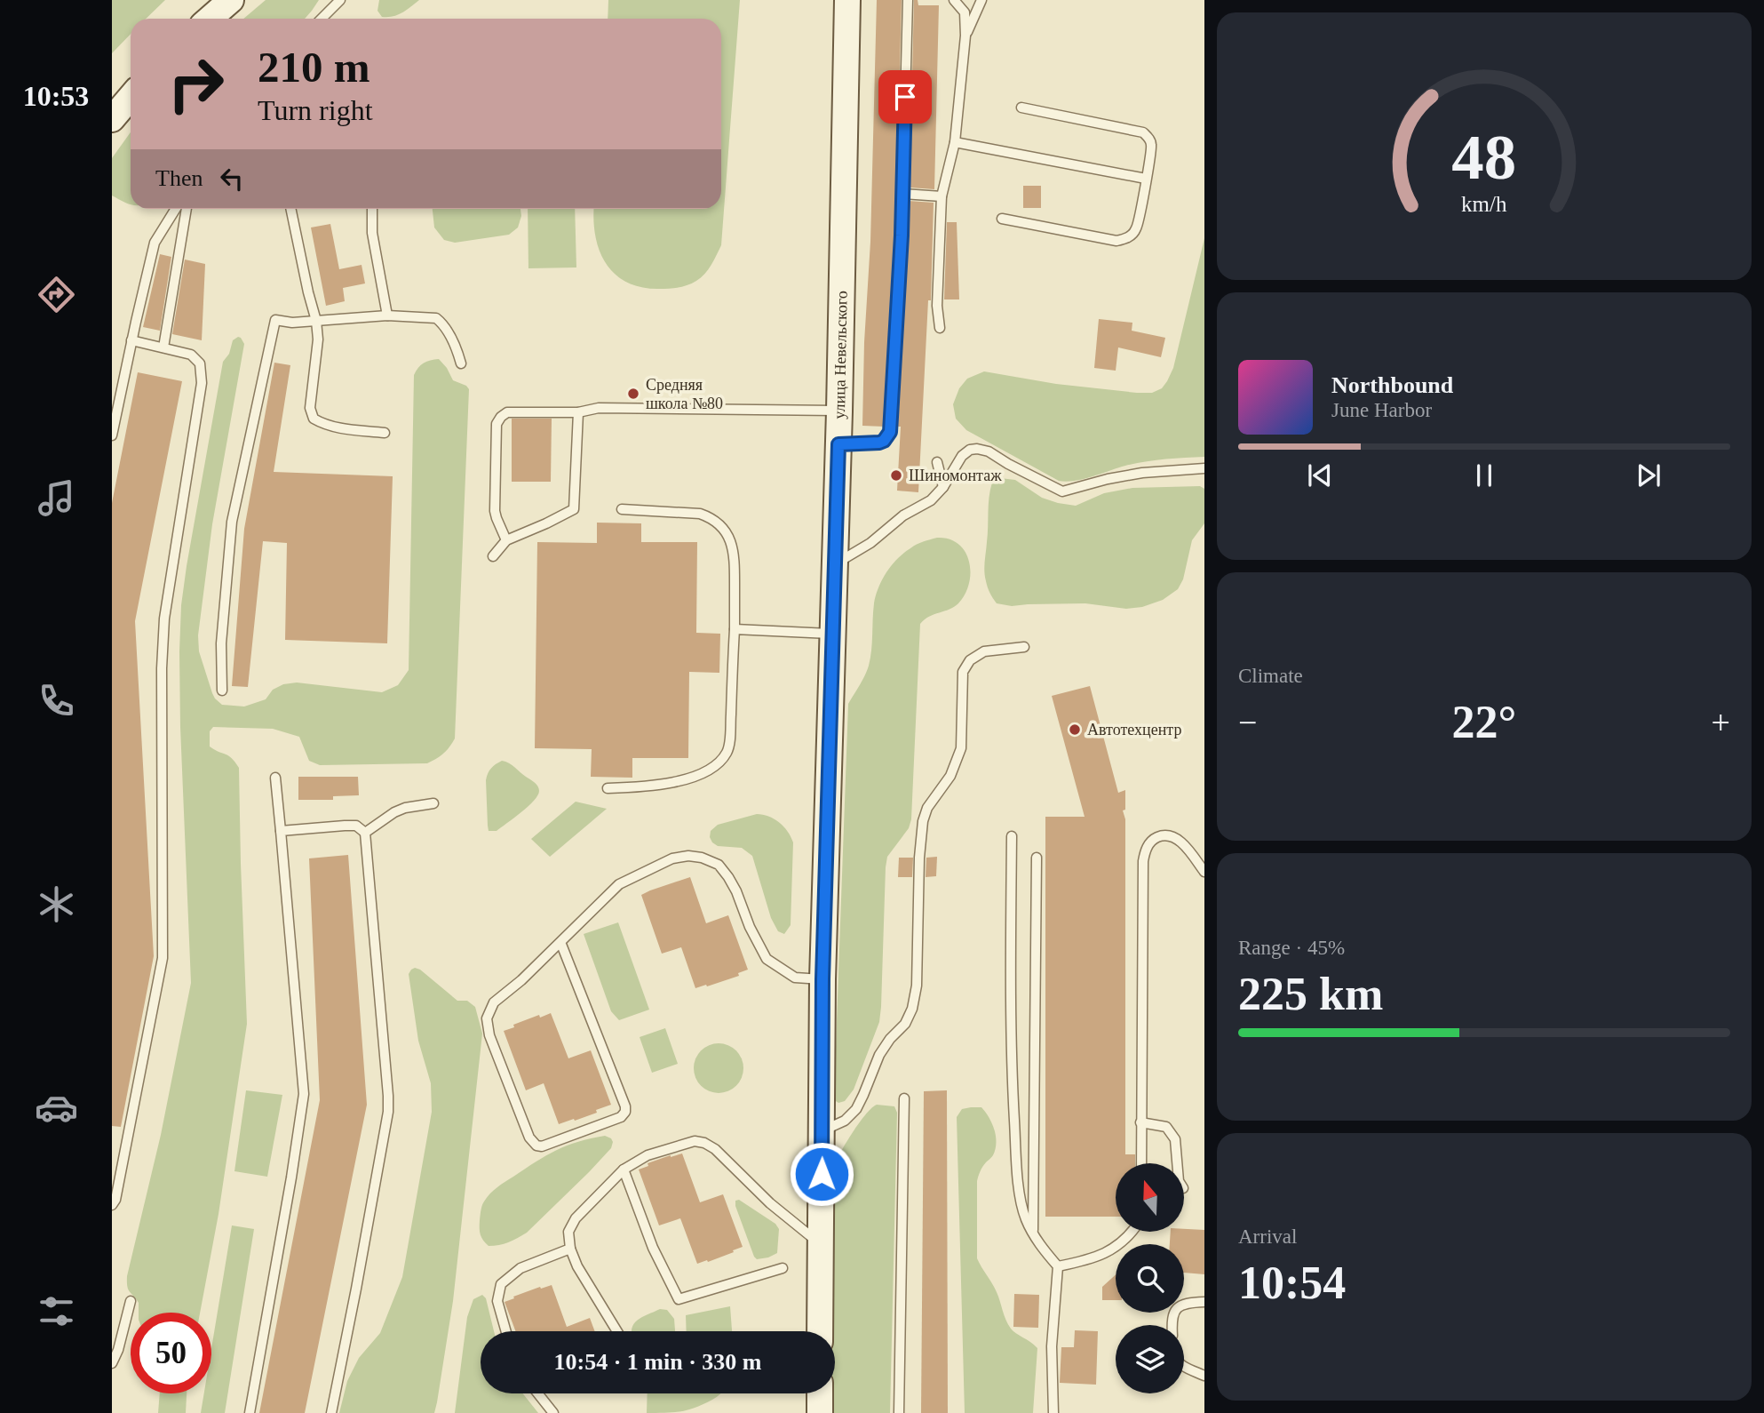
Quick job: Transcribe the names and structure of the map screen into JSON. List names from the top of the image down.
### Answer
{
  "streets": {
    "main road": ["улица Невельского"]
  },
  "places": ["Средняя школа №80", "Шиномонтаж", "Автотехцентр"],
  "north": "top",
  "page": {
    "tabs": "10:53",
    "turn": ["210 m", "Turn right"],
    "then": "Then",
    "song": ["Northbound", "June Harbor"],
    "tile": [
      "Climate",
      ["Range · 45%", "225 km"],
      ["Arrival", "10:54"]
    ],
    "heat": ["−", "22°", "+"],
    "limit": "50",
    "trip": "10:54 · 1 min · 330 m",
    "gauge": ["48", "km/h"]
  }
}
